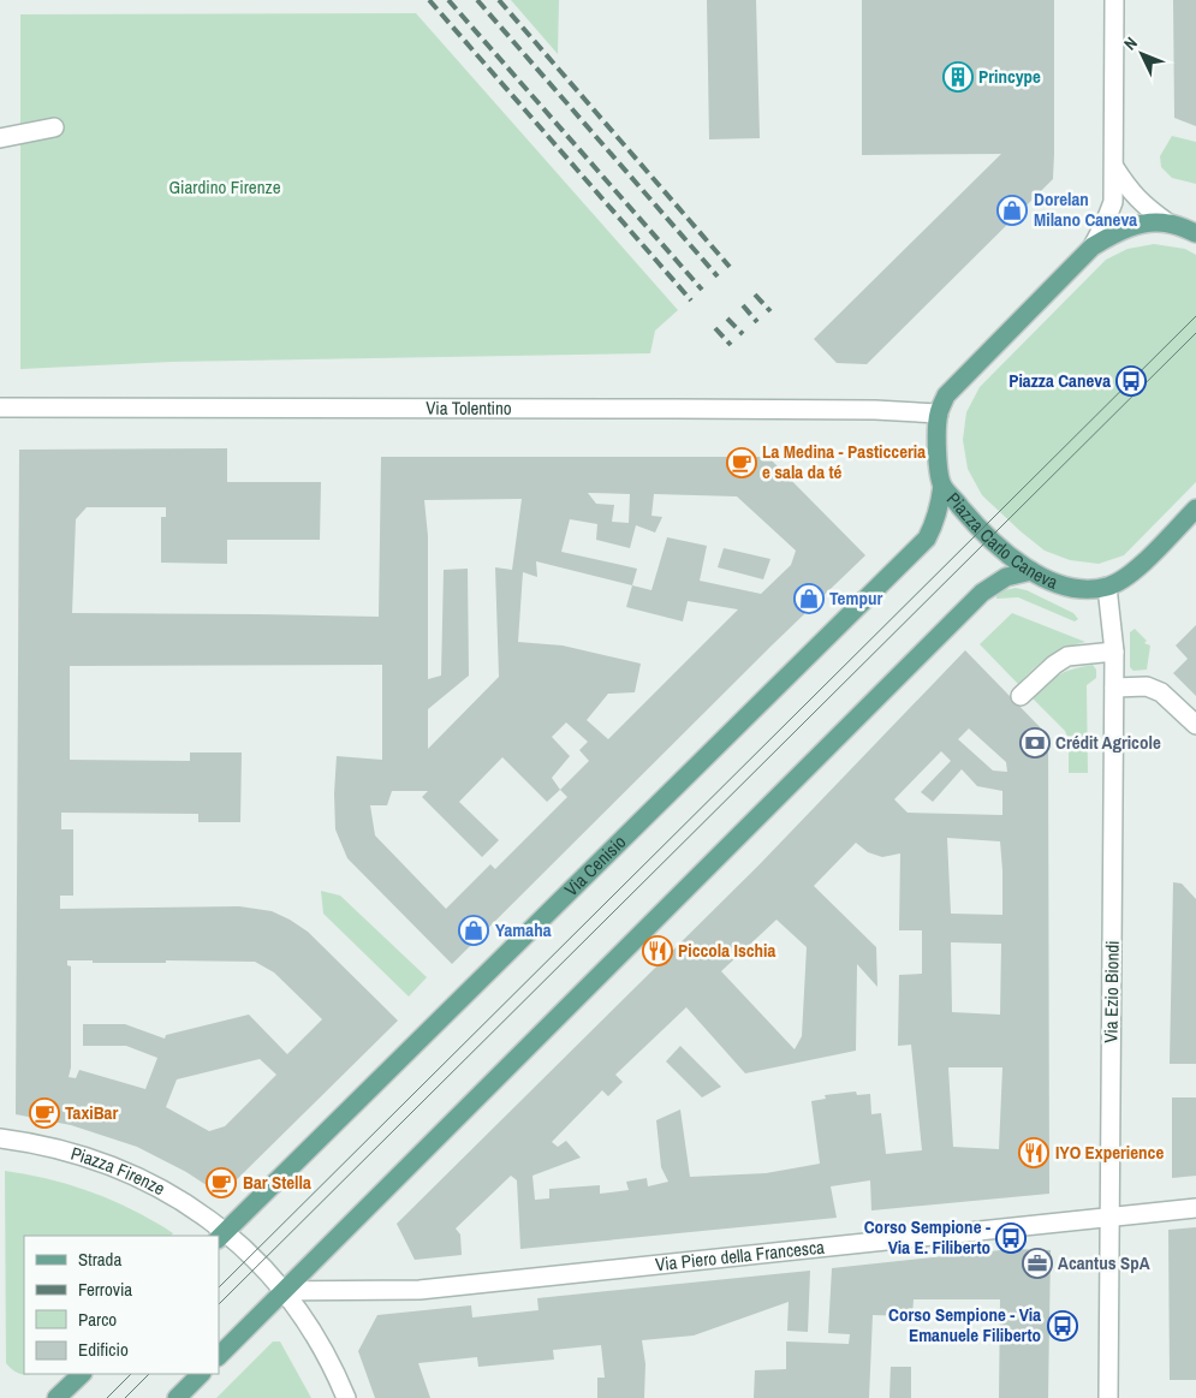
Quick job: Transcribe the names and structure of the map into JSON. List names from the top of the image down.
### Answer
{
  "streets": {
    "main road": ["Piazza Carlo Caneva", "Via Cenisio"],
    "street": [
      "Via Tolentino",
      "Via Ezio Biondi",
      "Piazza Firenze",
      "Via Piero della Francesca"
    ]
  },
  "crossings": [
    ["Via Tolentino", "Piazza Carlo Caneva"],
    ["Piazza Carlo Caneva", "Via Cenisio"],
    ["Piazza Carlo Caneva", "Via Ezio Biondi"],
    ["Via Cenisio", "Piazza Firenze"],
    ["Via Ezio Biondi", "Via Piero della Francesca"],
    ["Piazza Firenze", "Via Piero della Francesca"]
  ],
  "parks": ["Giardino Firenze"],
  "places": {
    "building": ["Princype"],
    "shop": ["Dorelan Milano Caneva", "Tempur", "Yamaha"],
    "bus stop": ["Piazza Caneva", "Corso Sempione - Via E. Filiberto", "Corso Sempione - Via Emanuele Filiberto"],
    "cafe": ["La Medina - Pasticceria e sala da té", "TaxiBar", "Bar Stella"],
    "bank": ["Crédit Agricole"],
    "restaurant": ["Piccola Ischia", "IYO Experience"],
    "office": ["Acantus SpA"]
  },
  "legend": [
    "Strada",
    "Ferrovia",
    "Parco",
    "Edificio"
  ],
  "north": "top left"
}
